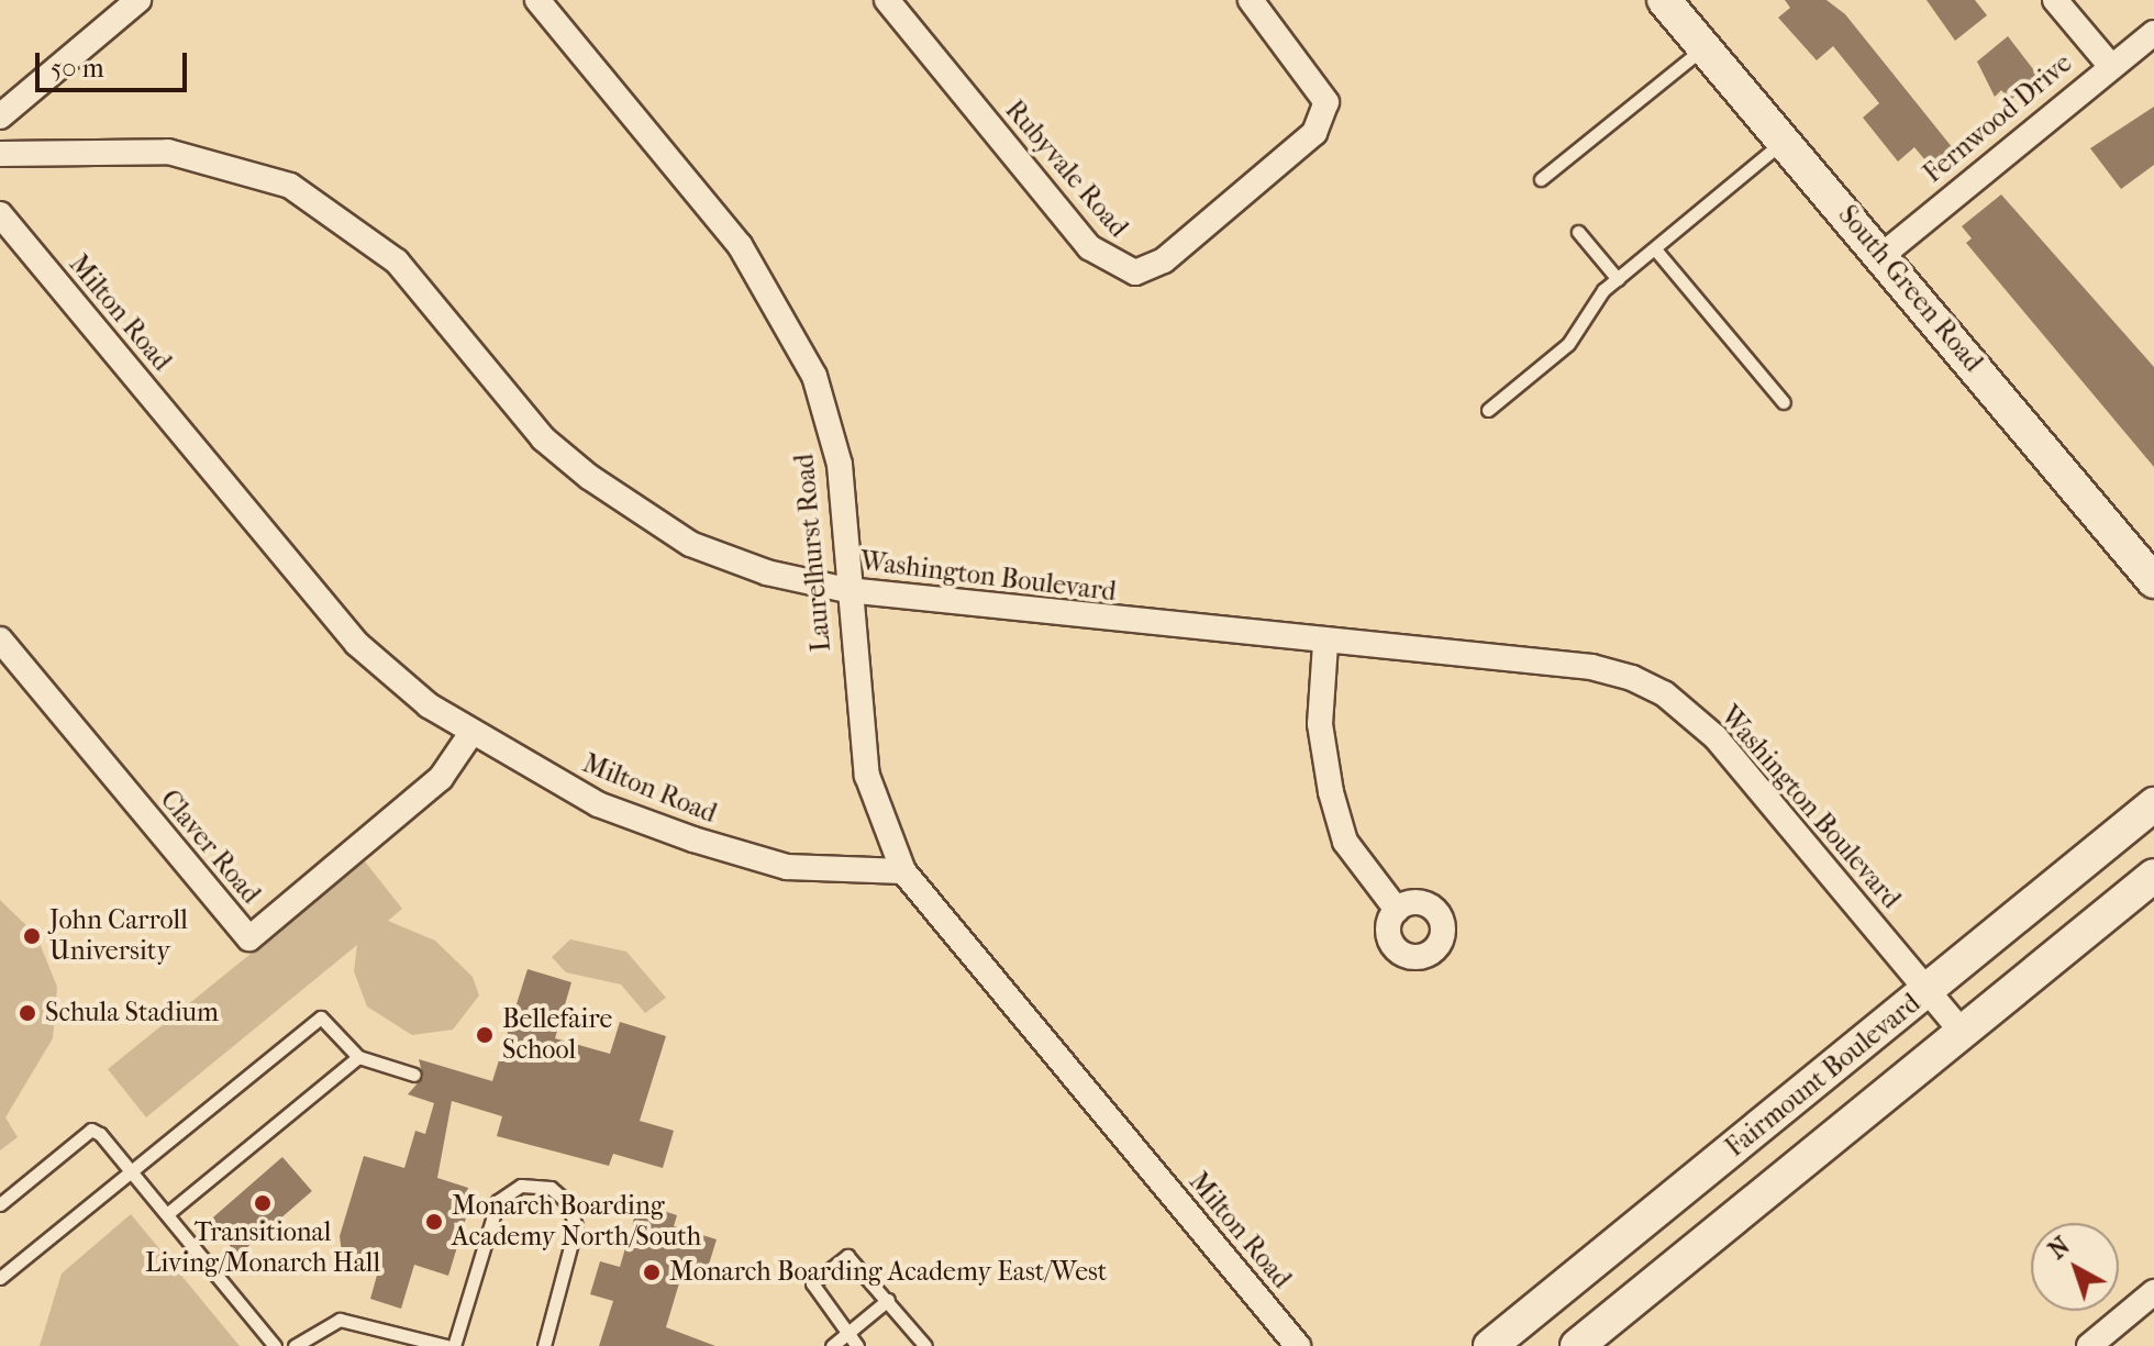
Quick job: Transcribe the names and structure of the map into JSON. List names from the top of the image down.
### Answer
{
  "streets": {
    "main road": ["South Green Road", "Fairmount Boulevard"],
    "street": [
      "Fernwood Drive",
      "Rubyvale Road",
      "Milton Road",
      "Laurelhurst Road",
      "Washington Boulevard",
      "Claver Road"
    ]
  },
  "crossings": [
    ["Fernwood Drive", "South Green Road"],
    ["Milton Road", "Laurelhurst Road"],
    ["Milton Road", "Claver Road"],
    ["Laurelhurst Road", "Washington Boulevard"],
    ["Washington Boulevard", "Fairmount Boulevard"]
  ],
  "places": [
    "John Carroll University",
    "Schula Stadium",
    "Bellefaire School",
    "Transitional Living/Monarch Hall",
    "Monarch Boarding Academy North/South",
    "Monarch Boarding Academy East/West"
  ],
  "scale_bar": "50 m",
  "north": "top left"
}
